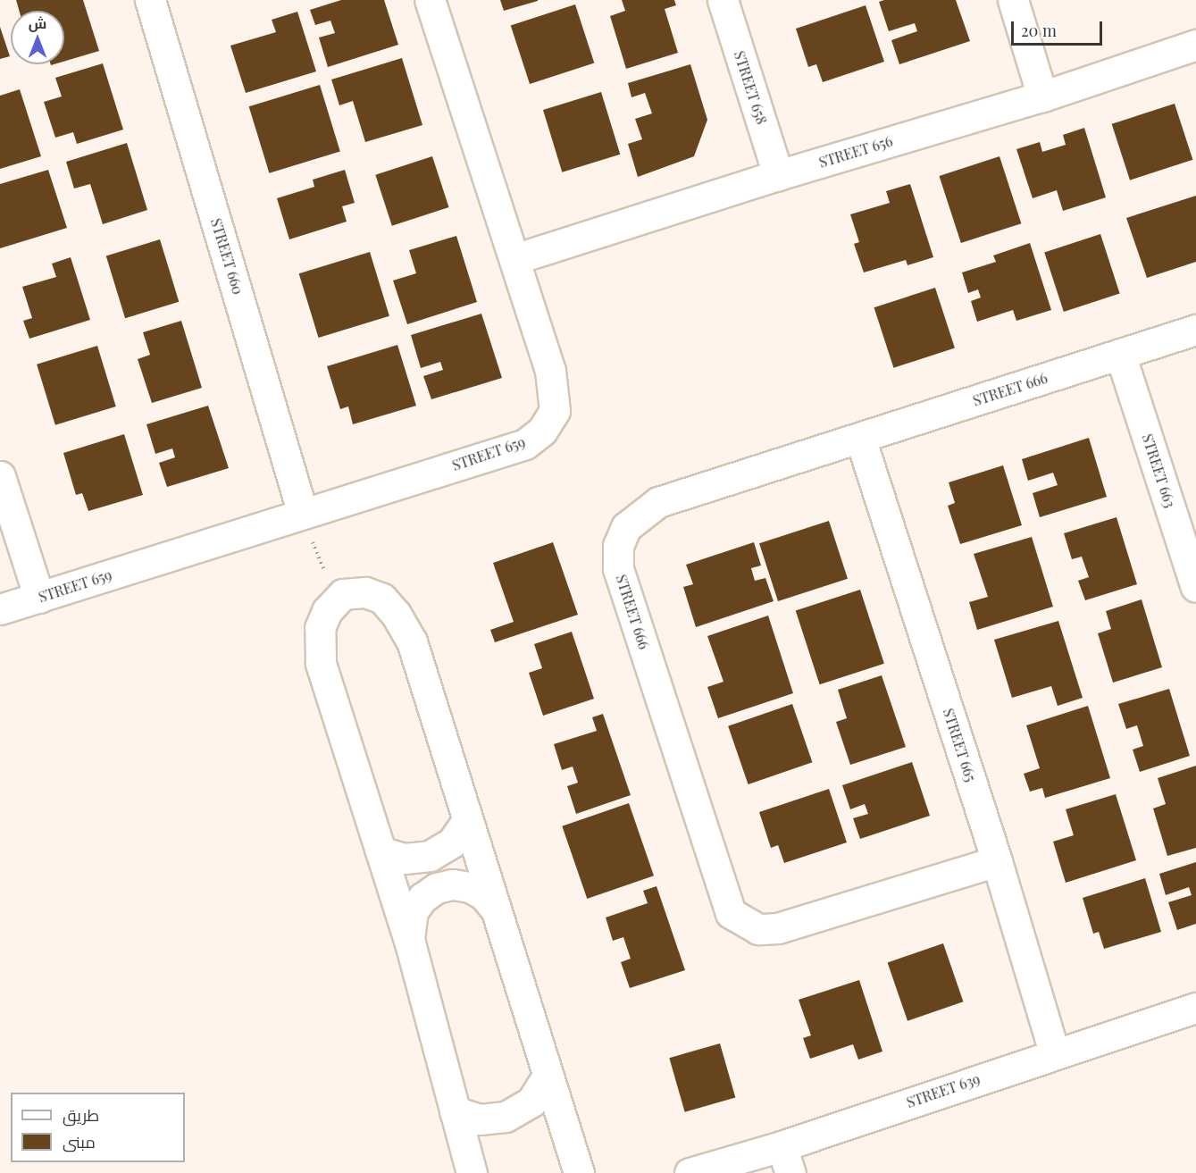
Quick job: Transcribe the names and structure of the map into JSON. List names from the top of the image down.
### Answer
{
  "streets": {
    "street": [
      "STREET 658",
      "STREET 656",
      "STREET 660",
      "STREET 666",
      "STREET 659",
      "STREET 663",
      "STREET 665",
      "STREET 639"
    ]
  },
  "crossings": [
    ["STREET 658", "STREET 656"],
    ["STREET 656", "STREET 659"],
    ["STREET 660", "STREET 659"],
    ["STREET 666", "STREET 663"],
    ["STREET 666", "STREET 665"],
    ["STREET 665", "STREET 639"]
  ],
  "legend": ["طريق", "مبنى"],
  "scale_bar": "20 m",
  "north": "top"
}
